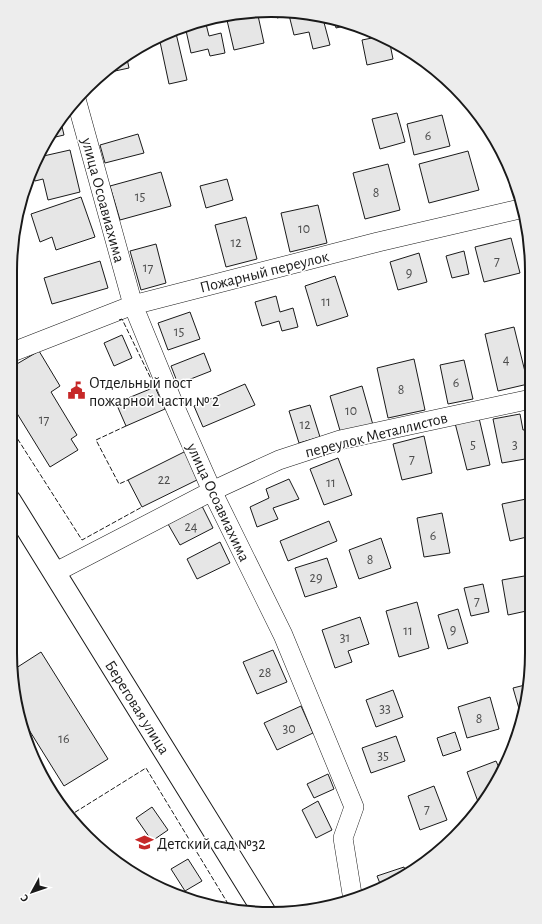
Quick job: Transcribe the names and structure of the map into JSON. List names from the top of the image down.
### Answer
{
  "streets": {
    "main road": ["Береговая улица"],
    "street": ["улица Осоавиахима", "Пожарный переулок", "переулок Металлистов"]
  },
  "crossings": [
    ["улица Осоавиахима", "Пожарный переулок"],
    ["улица Осоавиахима", "переулок Металлистов"],
    ["переулок Металлистов", "Береговая улица"]
  ],
  "places": {
    "public building": ["Отдельный пост пожарной части № 2"],
    "school or university": ["Детский сад №32"]
  },
  "house_numbers": [
    "6",
    "8",
    "15",
    "10",
    "12",
    "7",
    "17",
    "9",
    "11",
    "15",
    "4",
    "6",
    "8",
    "10",
    "17",
    "12",
    "5",
    "3",
    "7",
    "22",
    "11",
    "24",
    "6",
    "8",
    "29",
    "7",
    "9",
    "11",
    "31",
    "28",
    "33",
    "8",
    "30",
    "16",
    "35",
    "7"
  ],
  "north": "bottom left"
}
